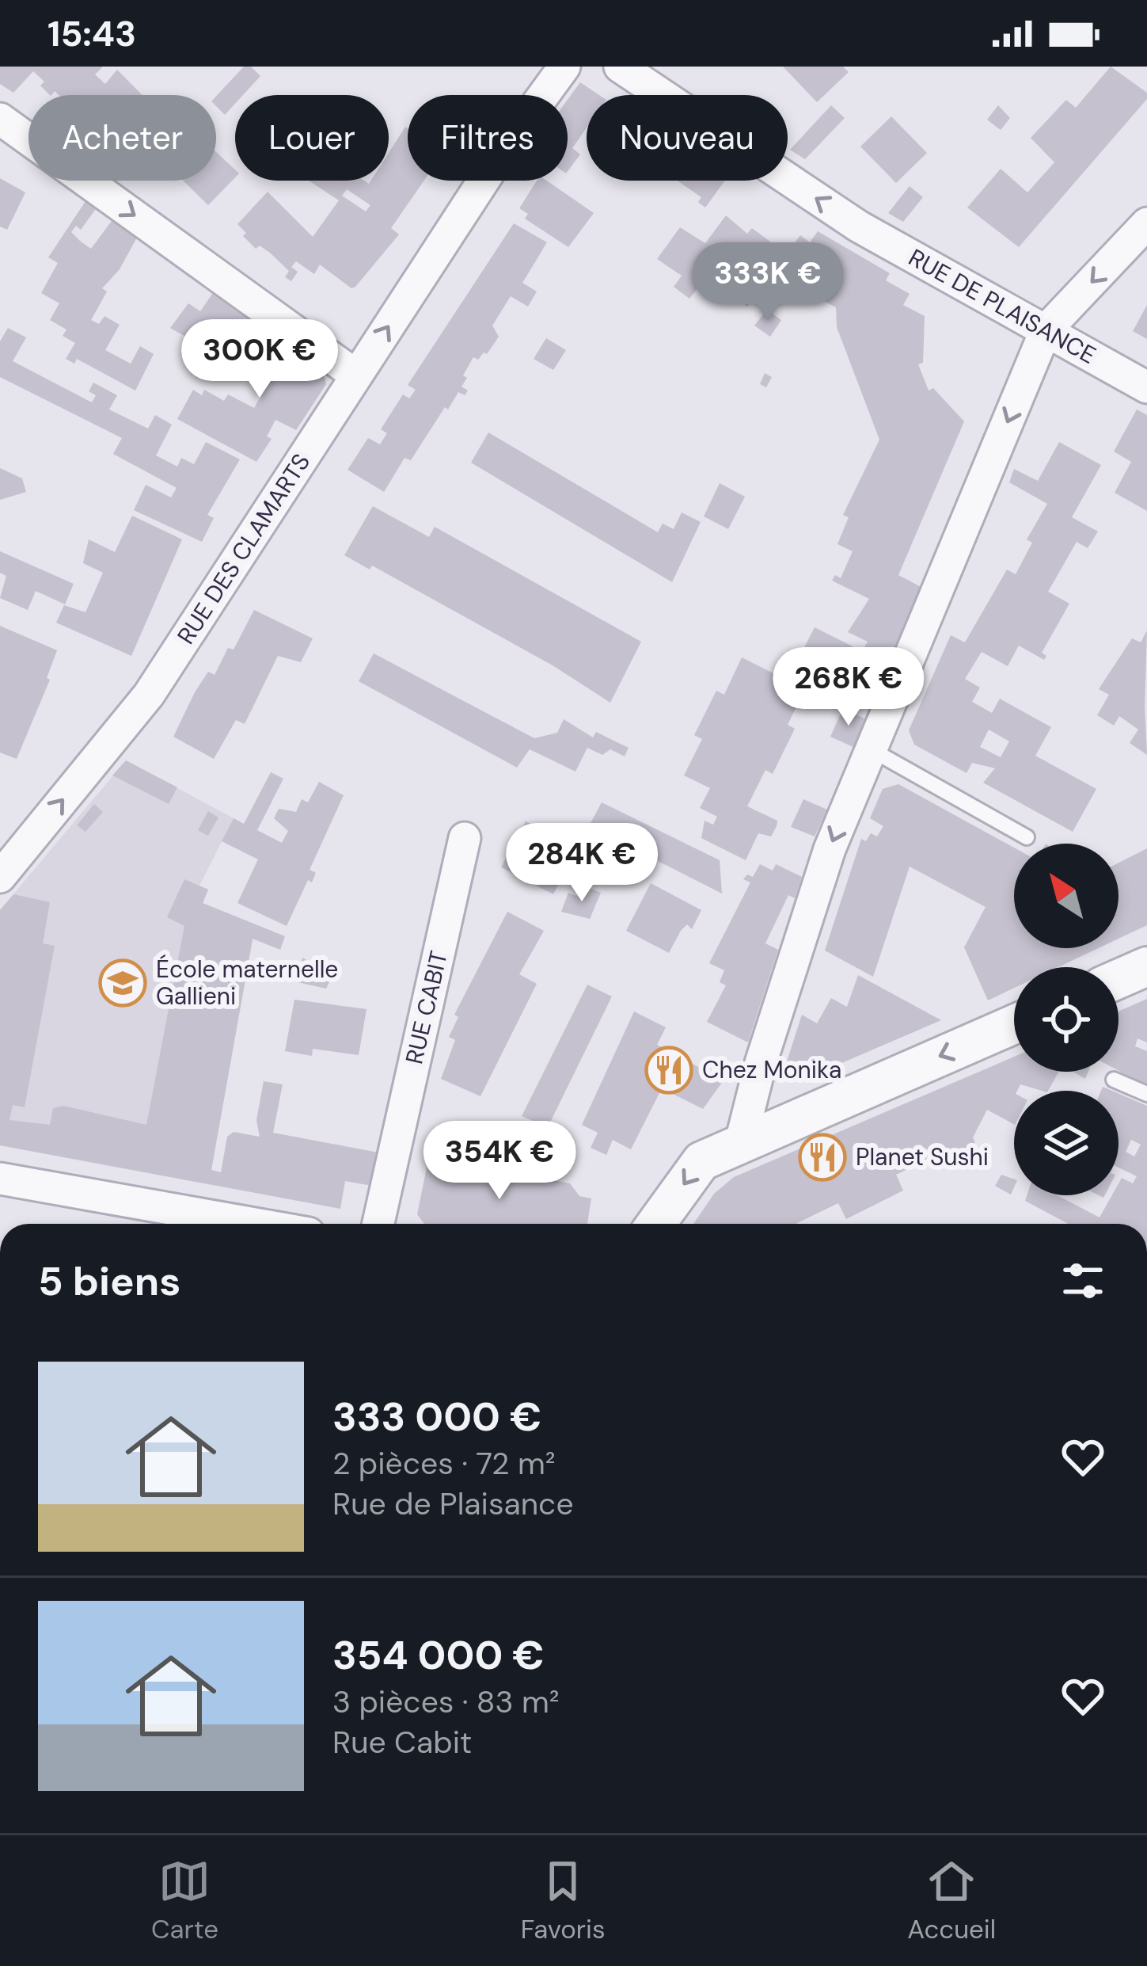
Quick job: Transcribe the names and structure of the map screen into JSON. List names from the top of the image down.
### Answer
{
  "streets": {
    "street": ["RUE DE PLAISANCE", "RUE DES CLAMARTS", "RUE CABIT"]
  },
  "one_way": ["RUE DE PLAISANCE", "RUE DES CLAMARTS"],
  "places": {
    "school or university": ["École maternelle Gallieni"],
    "restaurant": ["Chez Monika", "Planet Sushi"]
  },
  "north": "top left",
  "page": {
    "status": "15:43",
    "chip": [
      "Acheter",
      "Louer",
      "Filtres",
      "Nouveau"
    ],
    "price": [
      "333K €",
      "300K €",
      "268K €",
      "284K €",
      "354K €"
    ],
    "heading": "5 biens",
    "list": [
      {
        "name": "333 000 €",
        "note": "2 pièces · 72 m² · Rue de Plaisance"
      },
      {
        "name": "354 000 €",
        "note": "3 pièces · 83 m² · Rue Cabit"
      }
    ],
    "tabs": ["Carte", "Favoris", "Accueil"]
  }
}
